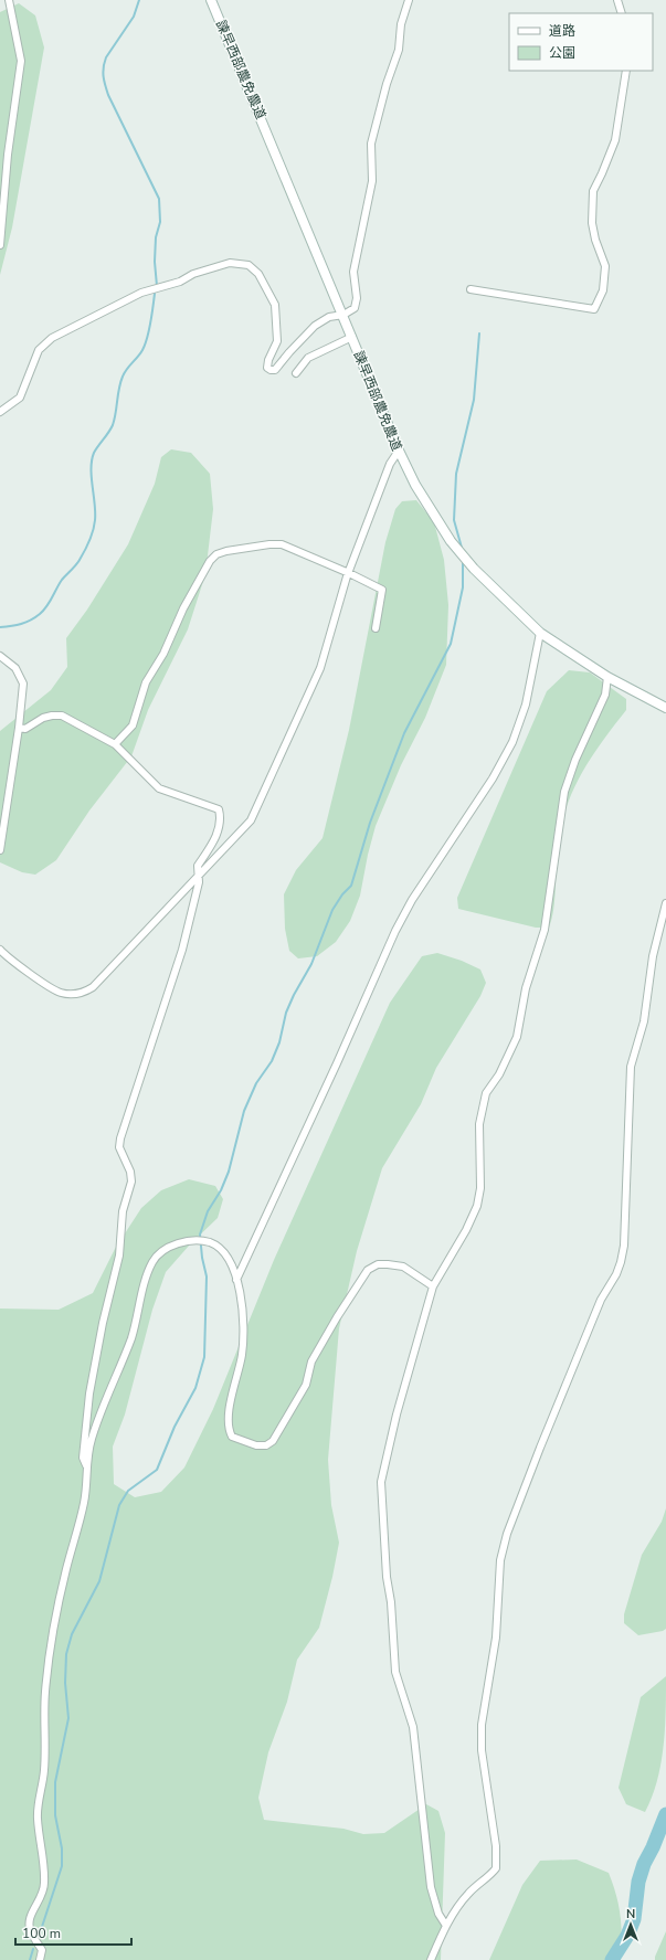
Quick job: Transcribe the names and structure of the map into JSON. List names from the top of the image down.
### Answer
{
  "streets": {
    "street": ["諫早西部農免農道"]
  },
  "legend": ["道路", "公園"],
  "scale_bar": "100 m",
  "north": "top"
}
